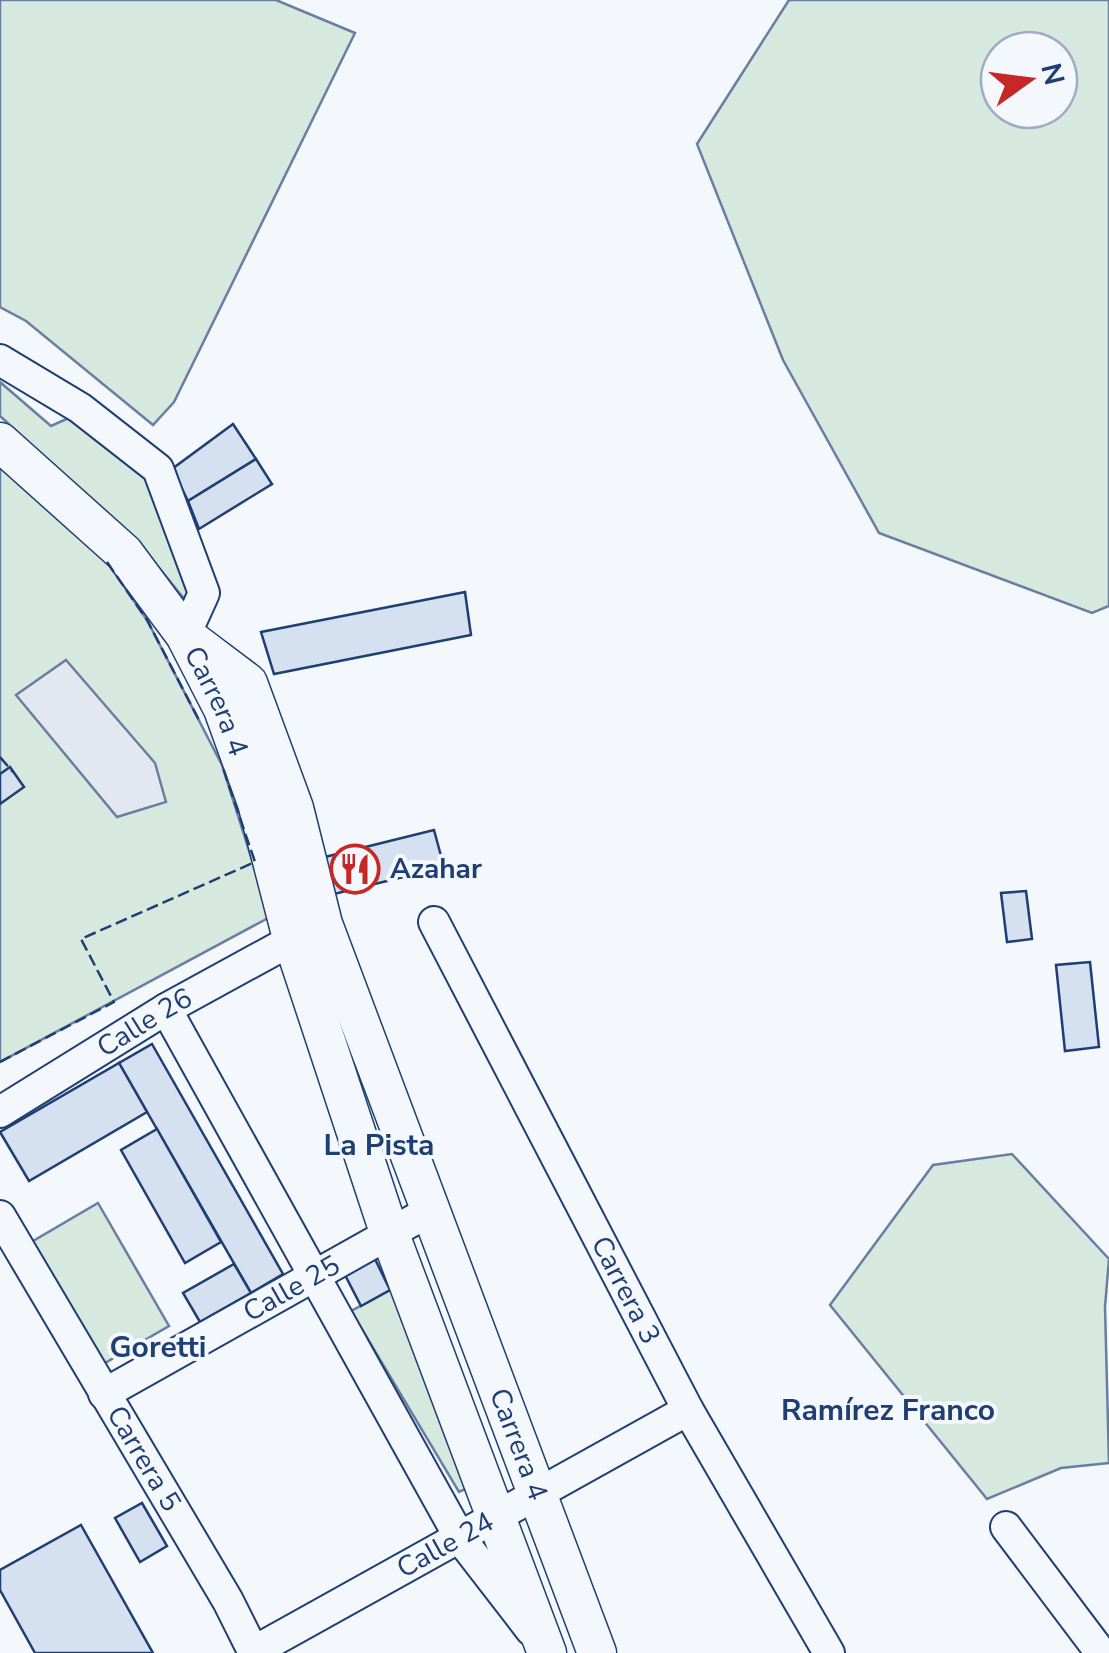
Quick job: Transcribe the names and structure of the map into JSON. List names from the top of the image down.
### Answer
{
  "streets": {
    "main road": ["Carrera 4"],
    "street": [
      "Calle 26",
      "Calle 25",
      "Carrera 3",
      "Carrera 5",
      "Calle 24"
    ]
  },
  "crossings": [
    ["Carrera 4", "Calle 26"],
    ["Carrera 4", "Calle 25"],
    ["Carrera 4", "Calle 24"],
    ["Calle 25", "Carrera 5"],
    ["Carrera 3", "Calle 24"],
    ["Carrera 5", "Calle 24"]
  ],
  "districts": ["La Pista", "Goretti", "Ramírez Franco"],
  "places": {
    "restaurant": ["Azahar"]
  },
  "north": "right"
}
